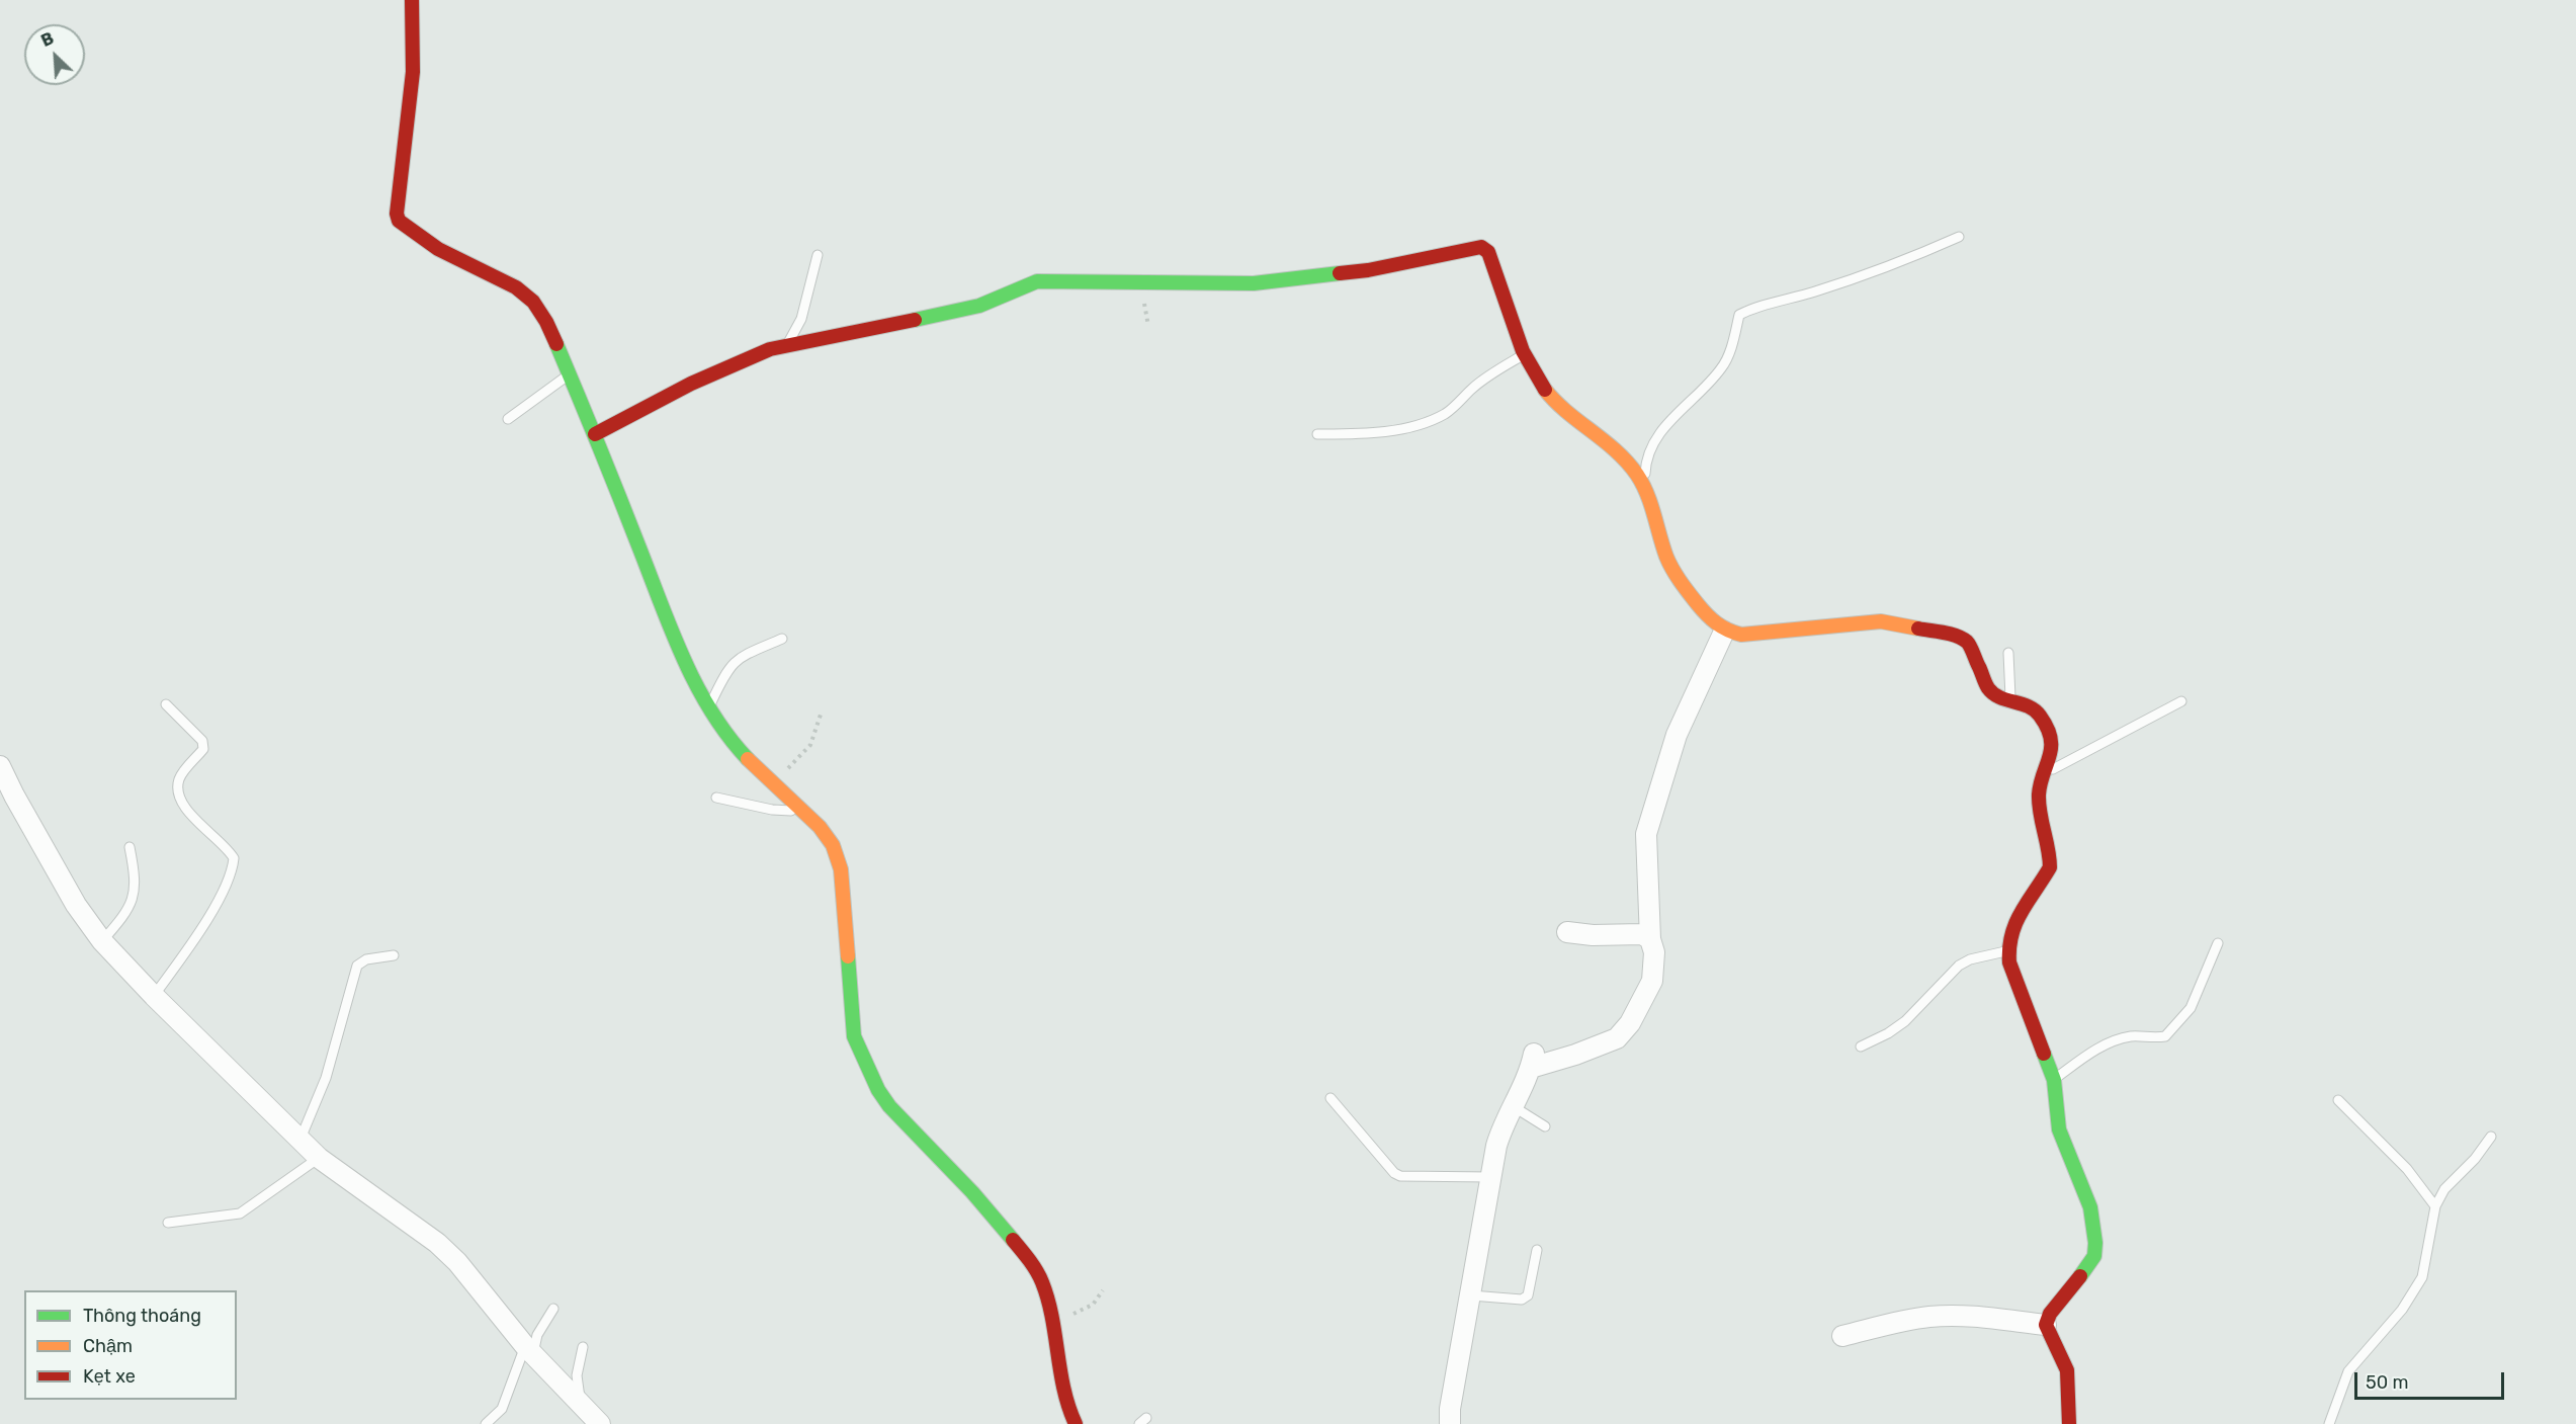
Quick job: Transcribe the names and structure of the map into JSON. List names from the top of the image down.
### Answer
{
  "legend": ["Thông thoáng", "Chậm", "Kẹt xe"],
  "scale_bar": "50 m",
  "north": "top left"
}
